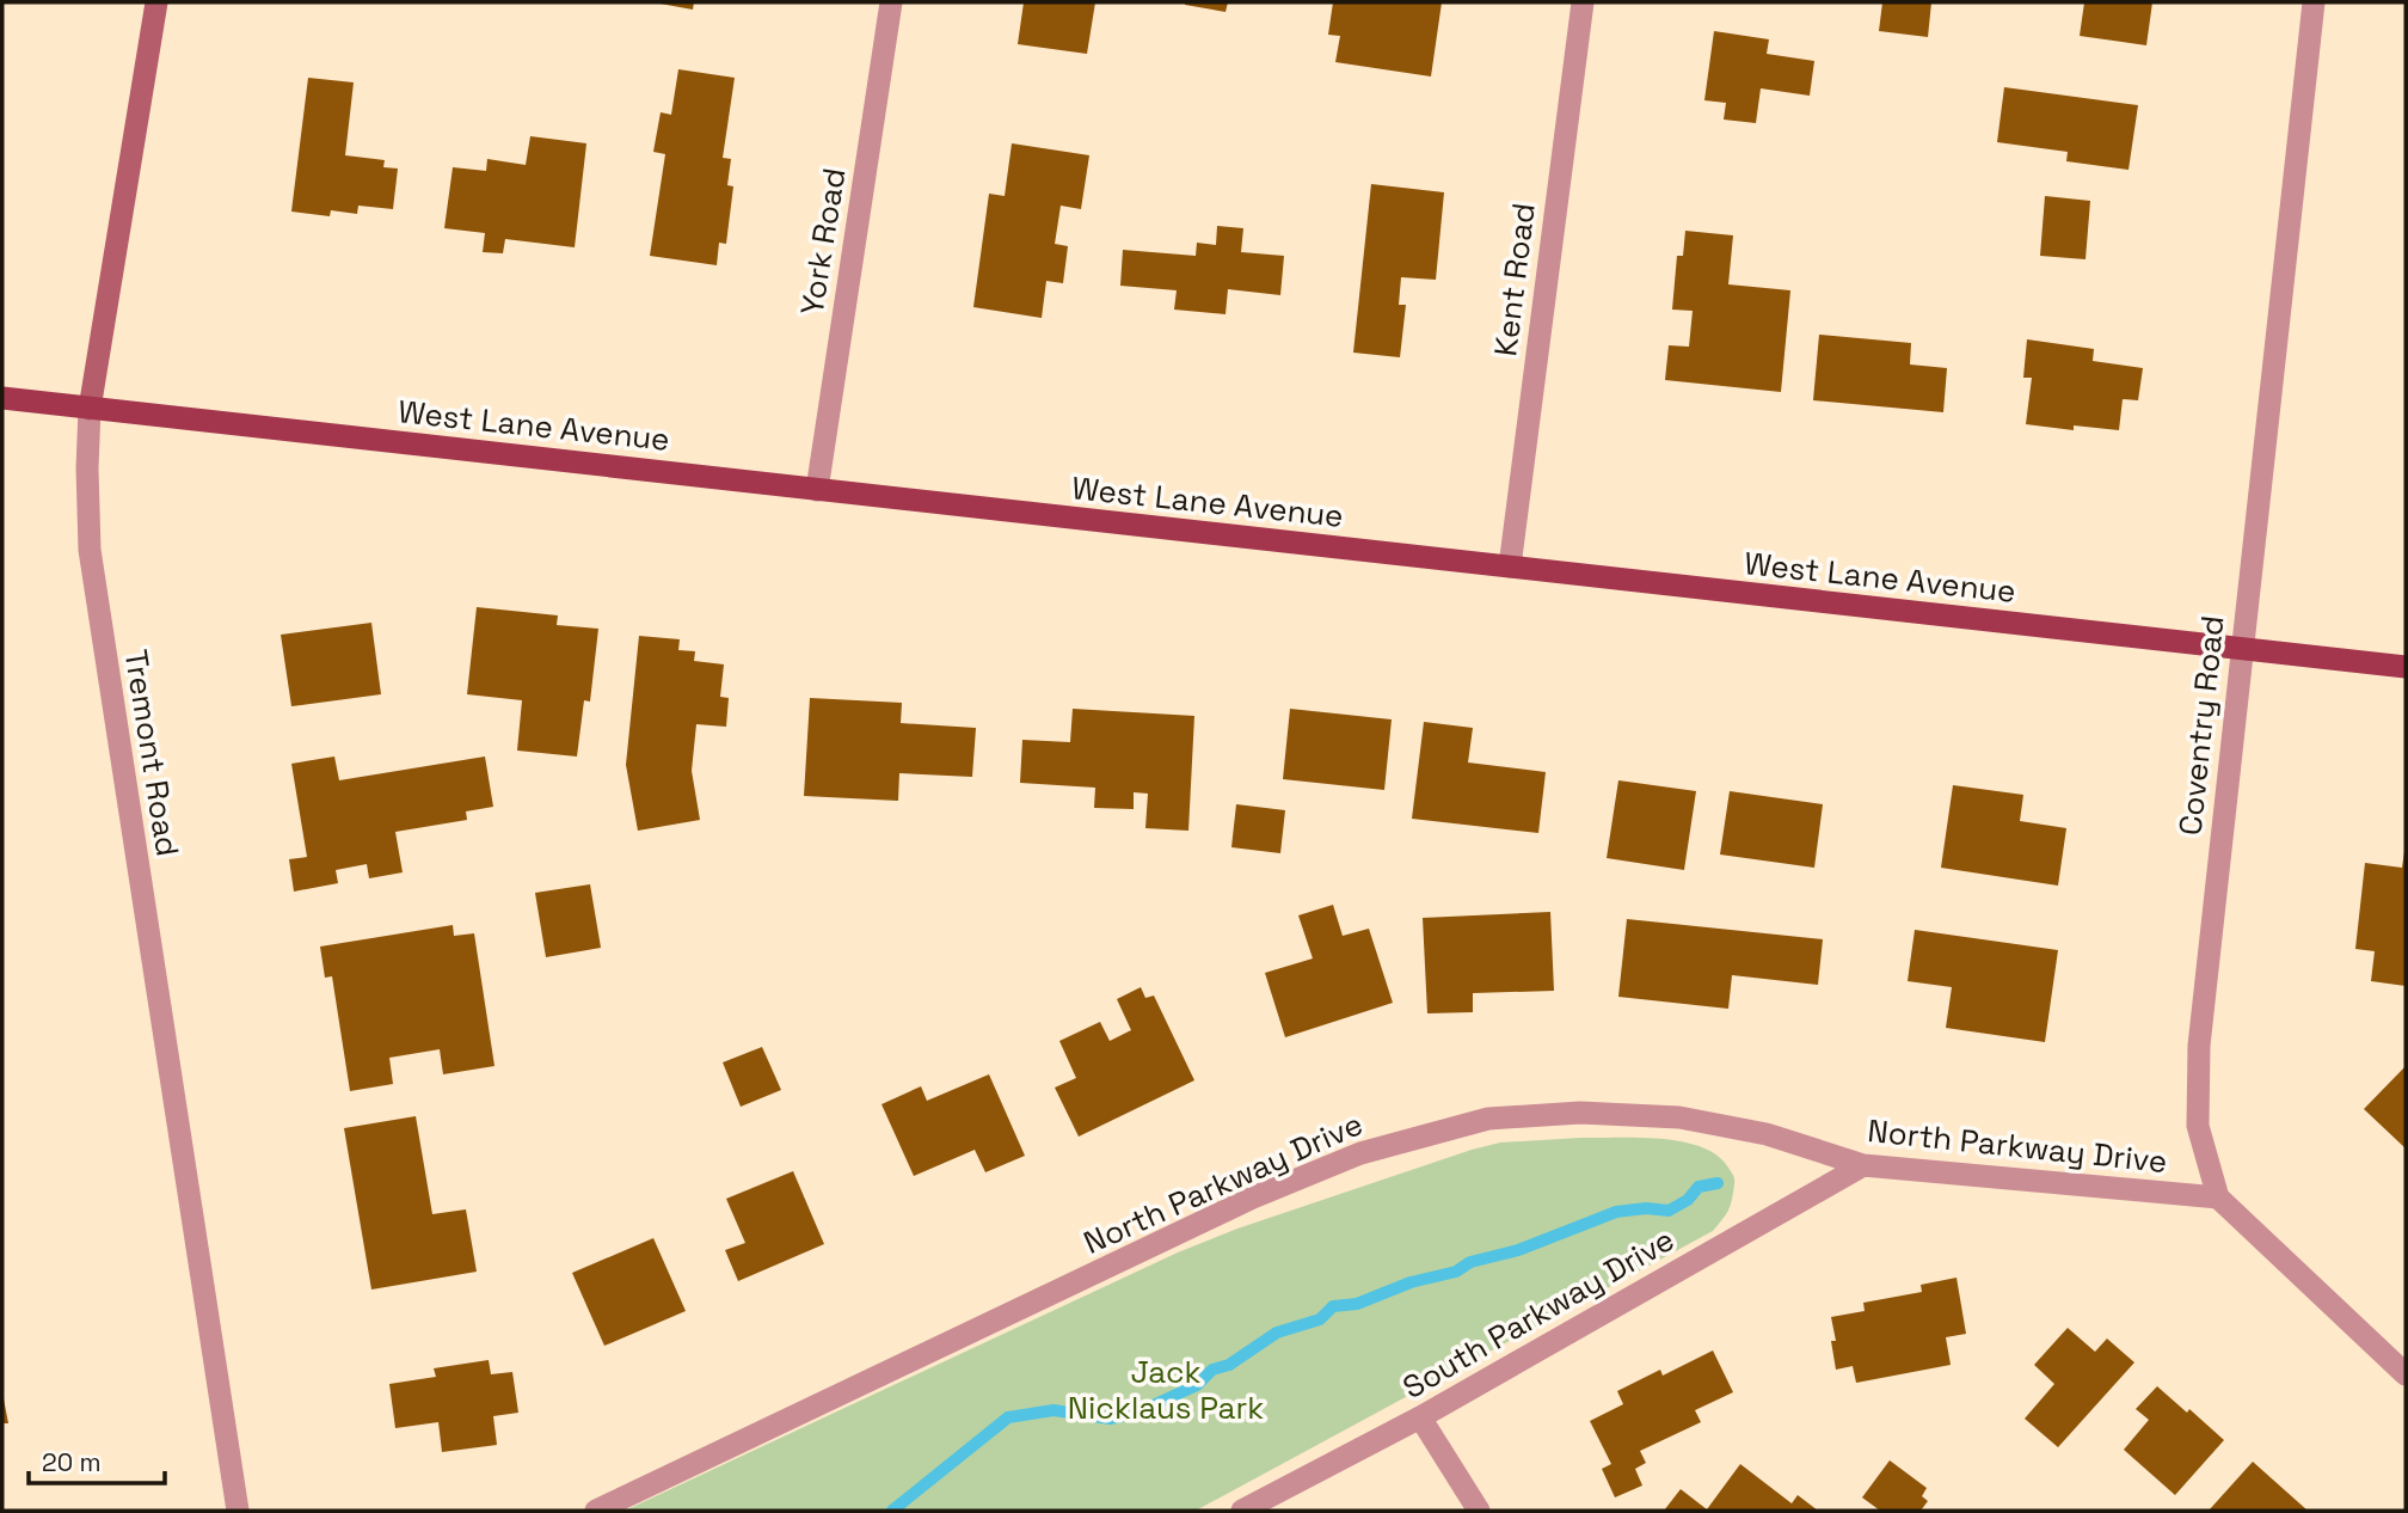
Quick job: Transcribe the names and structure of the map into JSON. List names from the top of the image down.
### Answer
{
  "streets": {
    "main road": ["West Lane Avenue", "Tremont Road"],
    "street": [
      "York Road",
      "Kent Road",
      "Coventry Road",
      "North Parkway Drive",
      "South Parkway Drive"
    ]
  },
  "crossings": [
    ["York Road", "West Lane Avenue"],
    ["Kent Road", "West Lane Avenue"],
    ["West Lane Avenue", "Coventry Road"],
    ["West Lane Avenue", "Tremont Road"],
    ["Coventry Road", "North Parkway Drive"],
    ["North Parkway Drive", "South Parkway Drive"]
  ],
  "parks": ["Jack Nicklaus Park"],
  "scale_bar": "20 m"
}
